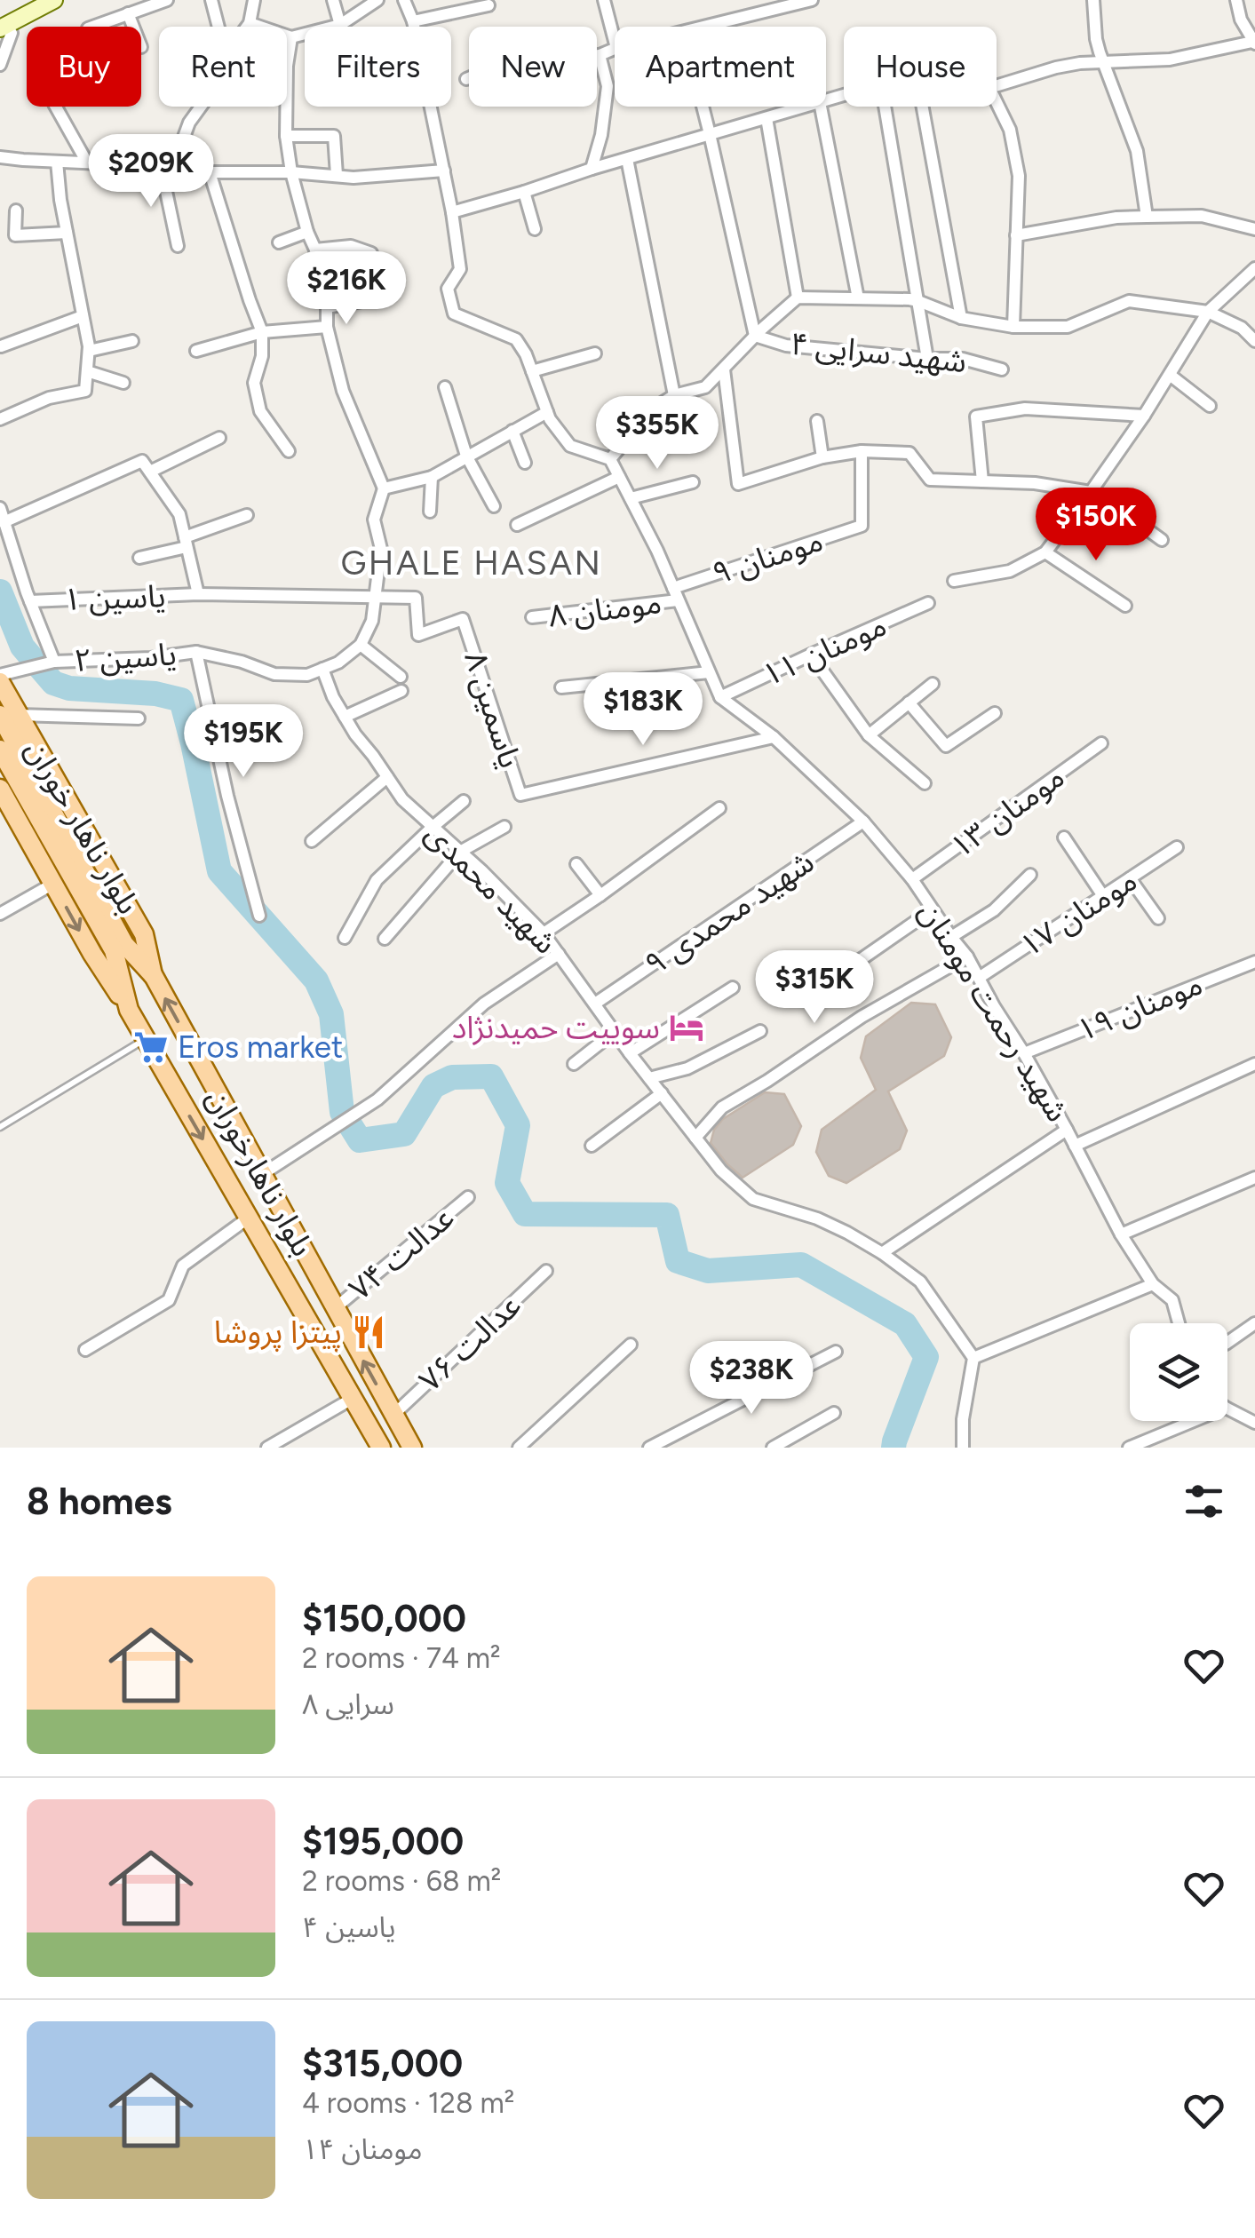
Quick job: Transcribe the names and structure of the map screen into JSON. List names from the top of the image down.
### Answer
{
  "streets": {
    "main road": ["بلوار ناهار خوران", "بلوار ناهارخوران"],
    "street": [
      "شهید سرایی ۴",
      "مومنان ۹",
      "یاسین ۱",
      "مومنان ۸",
      "مومنان ۱۱",
      "یاسین ۲",
      "یاسمین ۸",
      "مومنان ۱۳",
      "شهید محمدی",
      "۹ شهید محمدی",
      "مومنان ۱۷",
      "مومنان ۱۹",
      "شهید رحمت مومنان",
      "عدالت ۷۴",
      "عدالت ۷۶"
    ]
  },
  "crossings": [
    ["مومنان ۹", "شهید رحمت مومنان"],
    ["یاسین ۱", "یاسمین ۸"],
    ["مومنان ۸", "شهید رحمت مومنان"],
    ["مومنان ۱۱", "شهید رحمت مومنان"],
    ["یاسمین ۸", "شهید رحمت مومنان"],
    ["مومنان ۱۳", "شهید رحمت مومنان"],
    ["بلوار ناهار خوران", "بلوار ناهارخوران"],
    ["شهید محمدی", "۹ شهید محمدی"],
    ["۹ شهید محمدی", "شهید رحمت مومنان"],
    ["مومنان ۱۷", "شهید رحمت مومنان"],
    ["مومنان ۱۹", "شهید رحمت مومنان"],
    ["بلوار ناهارخوران", "عدالت ۷۴"],
    ["بلوار ناهارخوران", "عدالت ۷۶"]
  ],
  "districts": ["GHALE HASAN"],
  "places": {
    "hotel": ["سوییت حمیدنژاد"],
    "supermarket": ["Eros market"],
    "restaurant": ["پیتزا پروشا"]
  },
  "page": {
    "chip": [
      "Buy",
      "Rent",
      "Filters",
      "New",
      "Apartment",
      "House"
    ],
    "price": [
      "$209K",
      "$216K",
      "$355K",
      "$150K",
      "$183K",
      "$195K",
      "$315K",
      "$238K"
    ],
    "heading": "8 homes",
    "list": [
      {
        "name": "$150,000",
        "note": "2 rooms · 74 m² · سرایی ۸"
      },
      {
        "name": "$195,000",
        "note": "2 rooms · 68 m² · یاسین ۴"
      },
      {
        "name": "$315,000",
        "note": "4 rooms · 128 m² · مومنان ۱۴"
      }
    ]
  }
}
